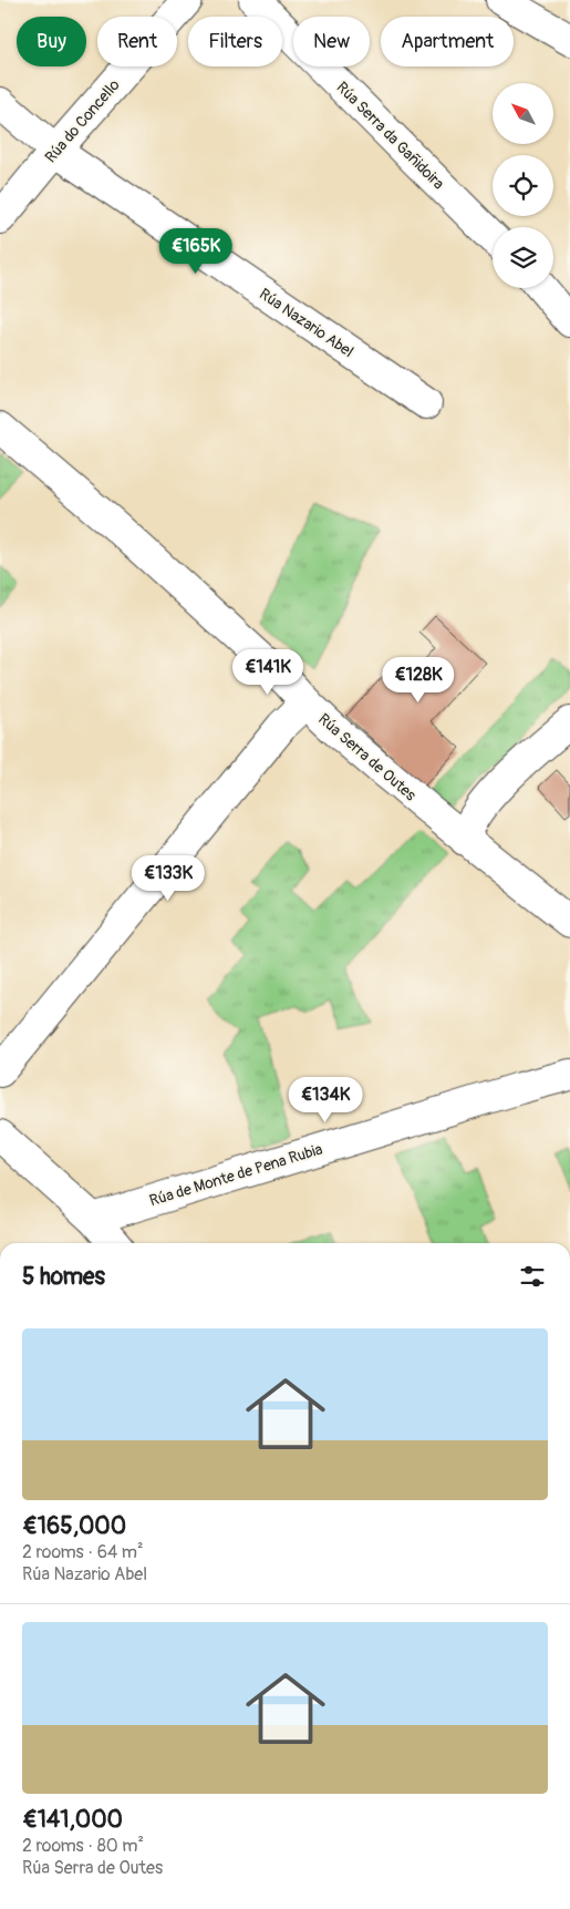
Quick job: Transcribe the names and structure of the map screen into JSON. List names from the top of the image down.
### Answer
{
  "streets": {
    "street": [
      "Rúa do Concello",
      "Rúa Serra da Gañidoira",
      "Rúa Nazario Abel",
      "Rúa Serra de Outes",
      "Rúa de Monte de Pena Rubia"
    ]
  },
  "crossings": [
    ["Rúa do Concello", "Rúa Nazario Abel"]
  ],
  "north": "top left",
  "page": {
    "chip": [
      "Buy",
      "Rent",
      "Filters",
      "New",
      "Apartment"
    ],
    "price": [
      "€165K",
      "€141K",
      "€128K",
      "€133K",
      "€134K"
    ],
    "heading": "5 homes",
    "list": [
      {
        "name": "€165,000",
        "note": "2 rooms · 64 m² · Rúa Nazario Abel"
      },
      {
        "name": "€141,000",
        "note": "2 rooms · 80 m² · Rúa Serra de Outes"
      }
    ]
  }
}
